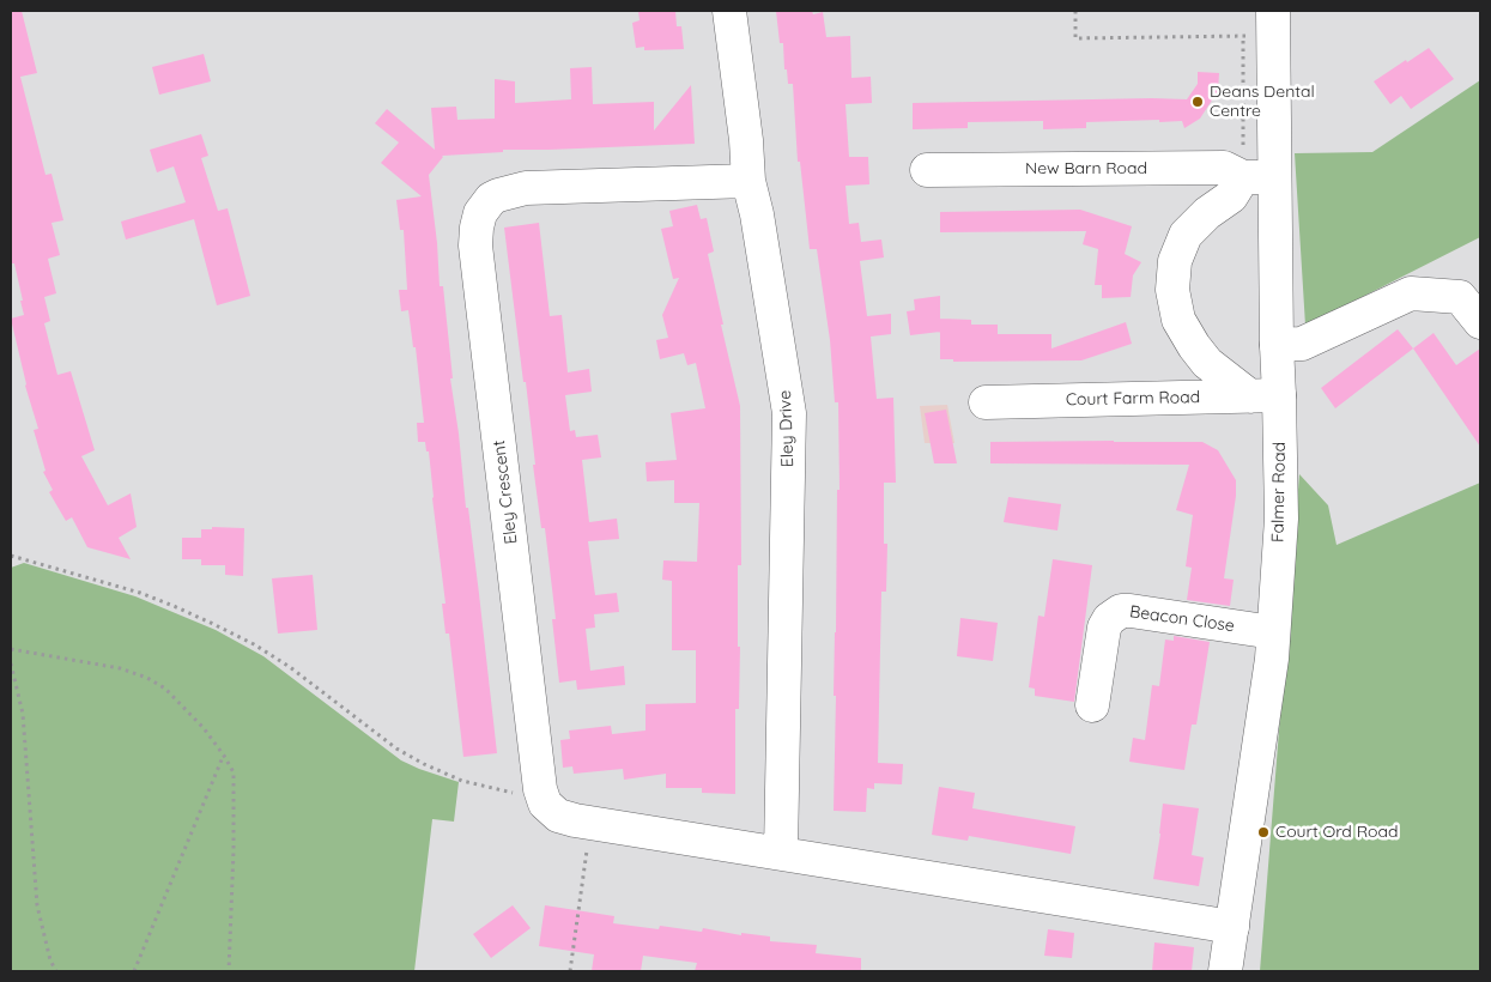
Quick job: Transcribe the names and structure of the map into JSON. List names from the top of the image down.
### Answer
{
  "streets": {
    "street": [
      "New Barn Road",
      "Court Farm Road",
      "Eley Drive",
      "Eley Crescent",
      "Falmer Road",
      "Beacon Close"
    ]
  },
  "crossings": [
    ["New Barn Road", "Falmer Road"],
    ["Court Farm Road", "Falmer Road"],
    ["Eley Drive", "Eley Crescent"],
    ["Falmer Road", "Beacon Close"]
  ],
  "places": ["Deans Dental Centre", "Court Ord Road"]
}
